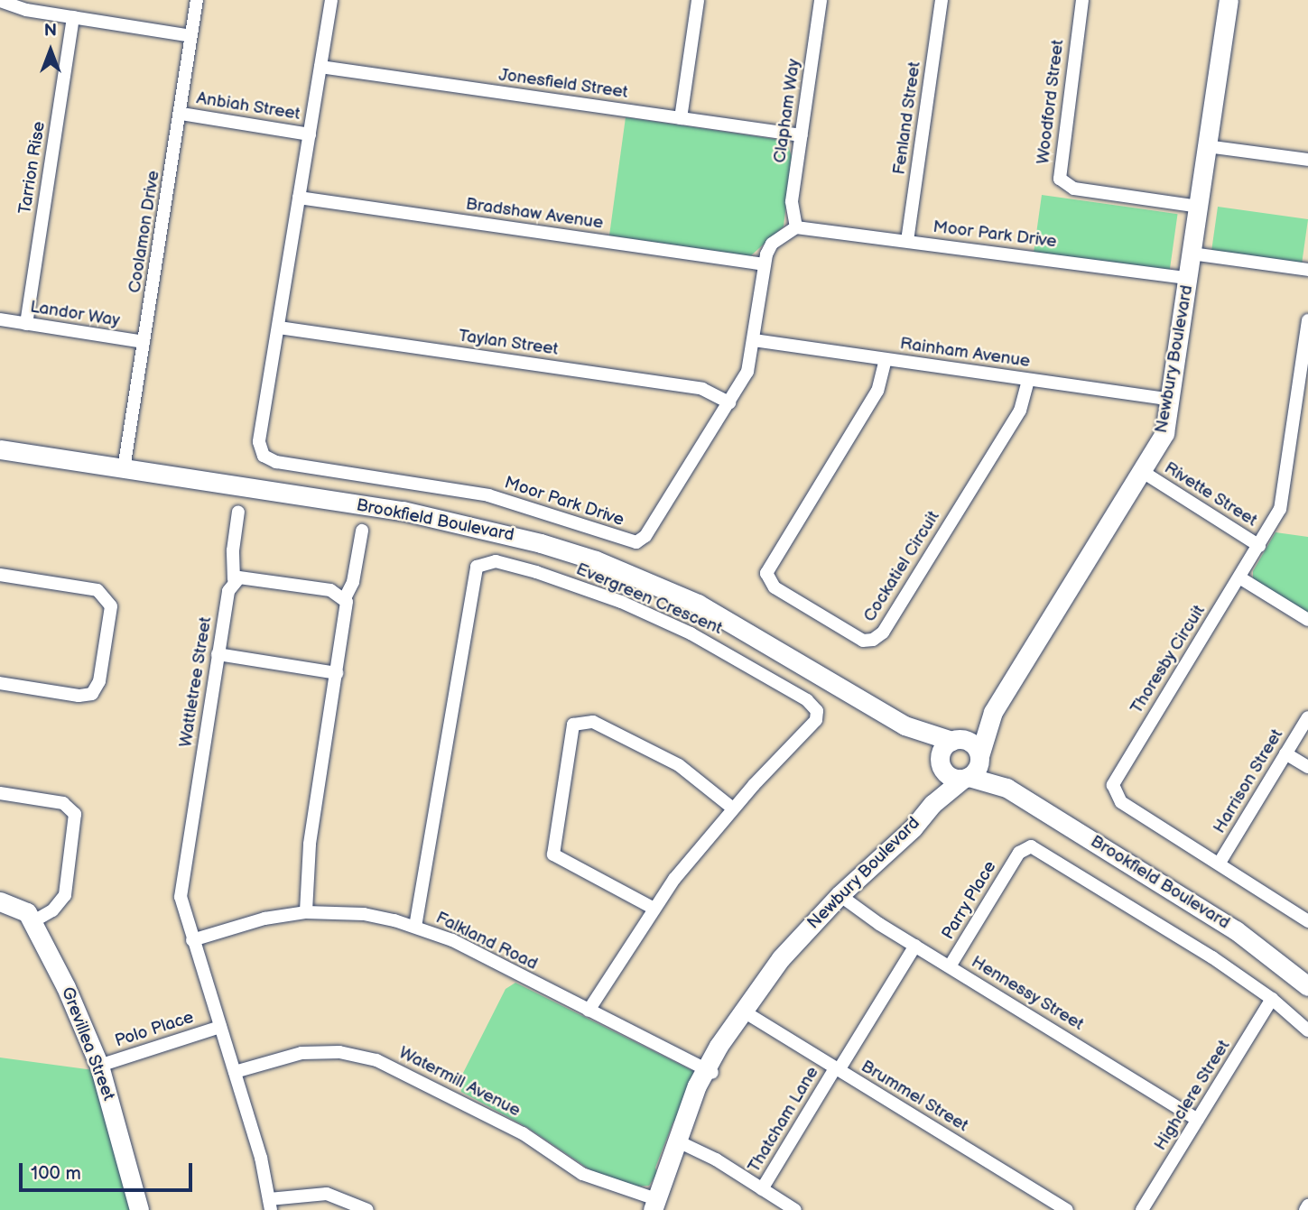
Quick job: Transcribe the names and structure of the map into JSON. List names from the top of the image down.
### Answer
{
  "streets": {
    "street": [
      "Jonesfield Street",
      "Woodford Street",
      "Anbiah Street",
      "Clapham Way",
      "Fenland Street",
      "Tarrion Rise",
      "Bradshaw Avenue",
      "Coolamon Drive",
      "Moor Park Drive",
      "Landor Way",
      "Taylan Street",
      "Rainham Avenue",
      "Newbury Boulevard",
      "Rivette Street",
      "Brookfield Boulevard",
      "Cockatiel Circuit",
      "Evergreen Crescent",
      "Thoresby Circuit",
      "Wattletree Street",
      "Harrison Street",
      "Parry Place",
      "Falkland Road",
      "Hennessy Street",
      "Polo Place",
      "Grevillea Street",
      "Watermill Avenue",
      "Highclere Street",
      "Brummel Street",
      "Thatcham Lane"
    ]
  },
  "crossings": [
    ["Jonesfield Street", "Clapham Way"],
    ["Jonesfield Street", "Moor Park Drive"],
    ["Woodford Street", "Newbury Boulevard"],
    ["Anbiah Street", "Coolamon Drive"],
    ["Anbiah Street", "Moor Park Drive"],
    ["Clapham Way", "Moor Park Drive"],
    ["Fenland Street", "Moor Park Drive"],
    ["Tarrion Rise", "Landor Way"],
    ["Bradshaw Avenue", "Moor Park Drive"],
    ["Coolamon Drive", "Landor Way"],
    ["Coolamon Drive", "Brookfield Boulevard"],
    ["Moor Park Drive", "Taylan Street"],
    ["Moor Park Drive", "Rainham Avenue"],
    ["Moor Park Drive", "Newbury Boulevard"],
    ["Rainham Avenue", "Newbury Boulevard"],
    ["Rainham Avenue", "Cockatiel Circuit"],
    ["Newbury Boulevard", "Rivette Street"],
    ["Newbury Boulevard", "Brookfield Boulevard"],
    ["Newbury Boulevard", "Falkland Road"],
    ["Newbury Boulevard", "Hennessy Street"],
    ["Newbury Boulevard", "Watermill Avenue"],
    ["Newbury Boulevard", "Brummel Street"],
    ["Rivette Street", "Thoresby Circuit"],
    ["Evergreen Crescent", "Falkland Road"],
    ["Thoresby Circuit", "Harrison Street"],
    ["Wattletree Street", "Falkland Road"],
    ["Wattletree Street", "Polo Place"],
    ["Wattletree Street", "Watermill Avenue"],
    ["Parry Place", "Hennessy Street"],
    ["Parry Place", "Highclere Street"],
    ["Hennessy Street", "Highclere Street"],
    ["Hennessy Street", "Thatcham Lane"],
    ["Polo Place", "Grevillea Street"],
    ["Brummel Street", "Thatcham Lane"]
  ],
  "scale_bar": "100 m",
  "north": "top"
}
